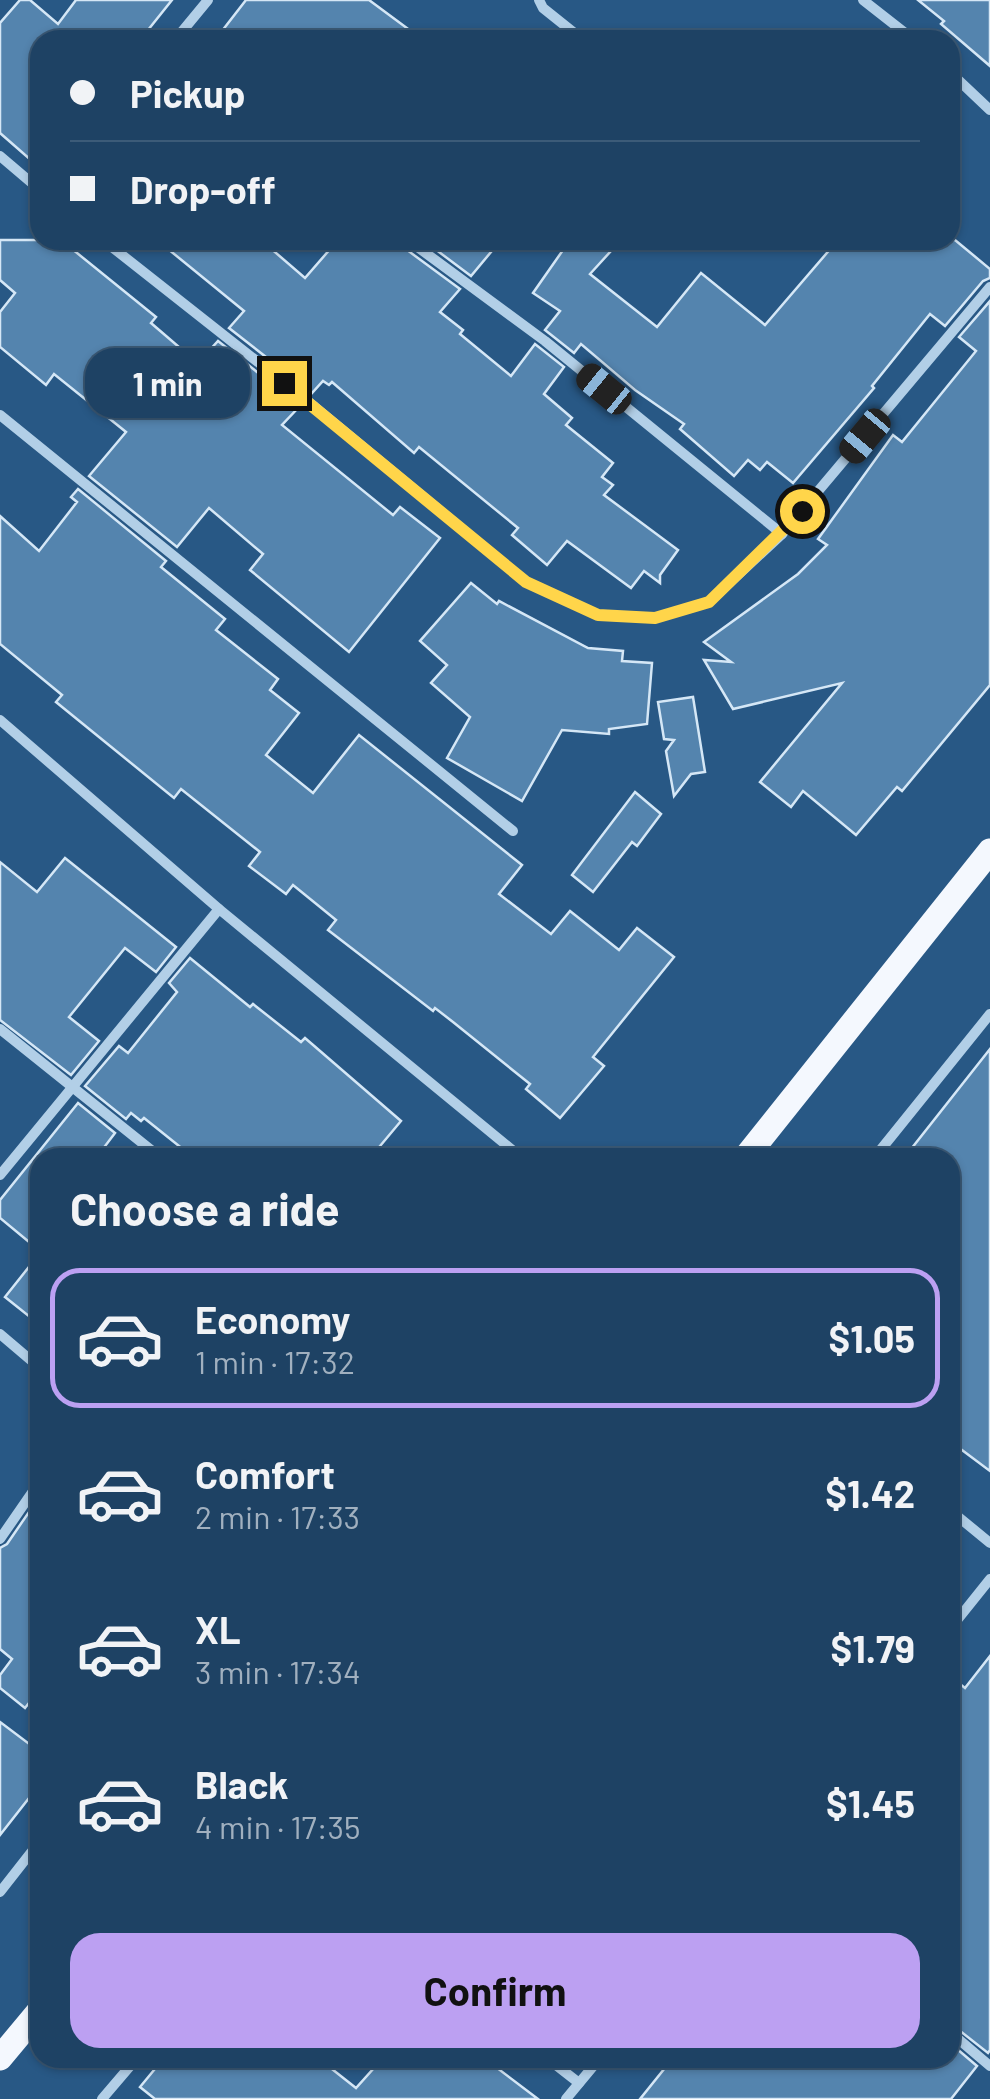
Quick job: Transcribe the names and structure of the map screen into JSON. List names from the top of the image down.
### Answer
{
  "page": {
    "banner": ["Pickup", "Drop-off"],
    "bubble": "1 min",
    "heading": "Choose a ride",
    "list": [
      {
        "name": "Economy",
        "note": "1 min · 17:32",
        "value": "$1.05"
      },
      {
        "name": "Comfort",
        "note": "2 min · 17:33",
        "value": "$1.42"
      },
      {
        "name": "XL",
        "note": "3 min · 17:34",
        "value": "$1.79"
      },
      {
        "name": "Black",
        "note": "4 min · 17:35",
        "value": "$1.45"
      }
    ],
    "buttons": "Confirm"
  }
}
